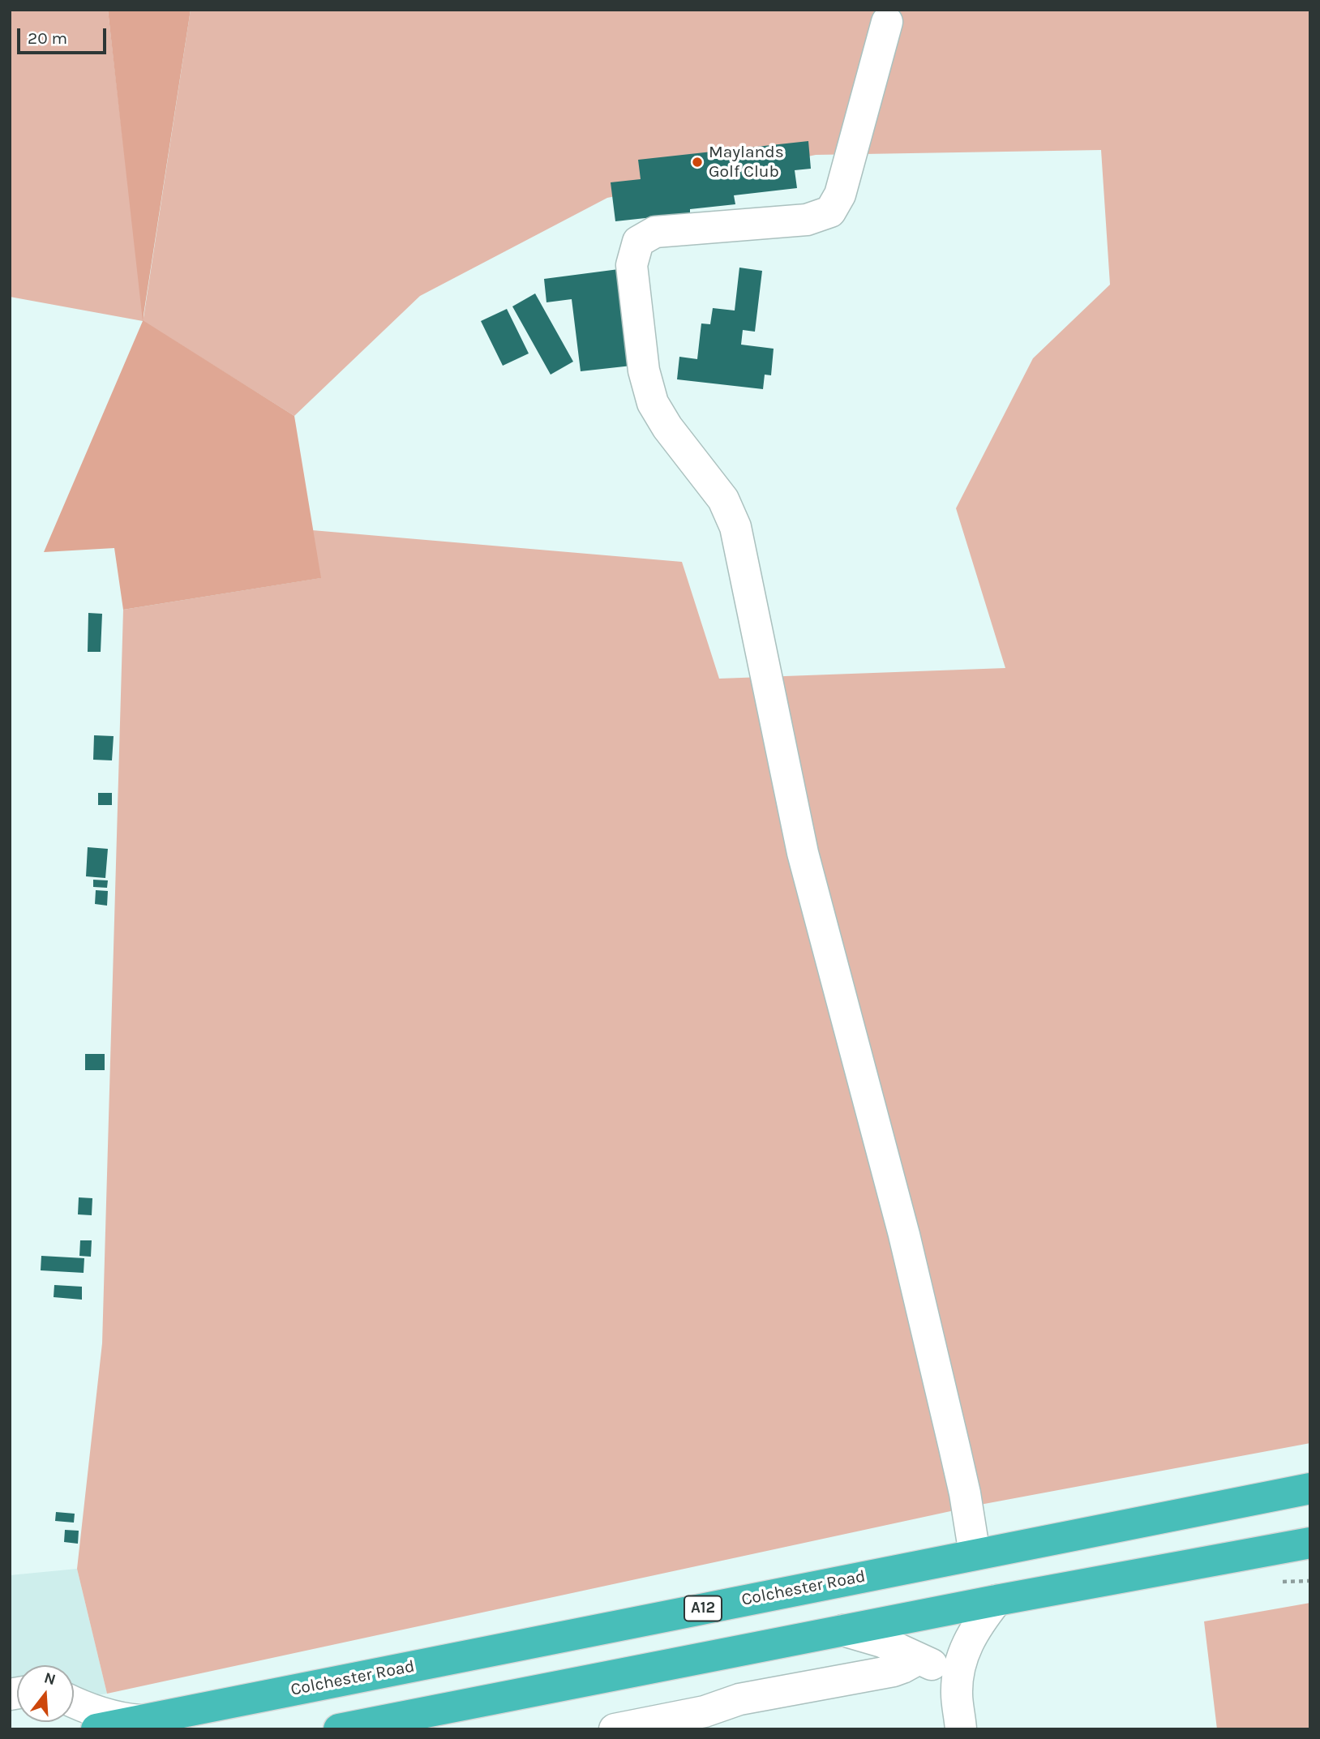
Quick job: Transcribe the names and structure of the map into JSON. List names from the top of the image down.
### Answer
{
  "streets": {
    "highway": ["Colchester Road", "A12"]
  },
  "places": ["Maylands Golf Club"],
  "scale_bar": "20 m",
  "north": "top"
}
